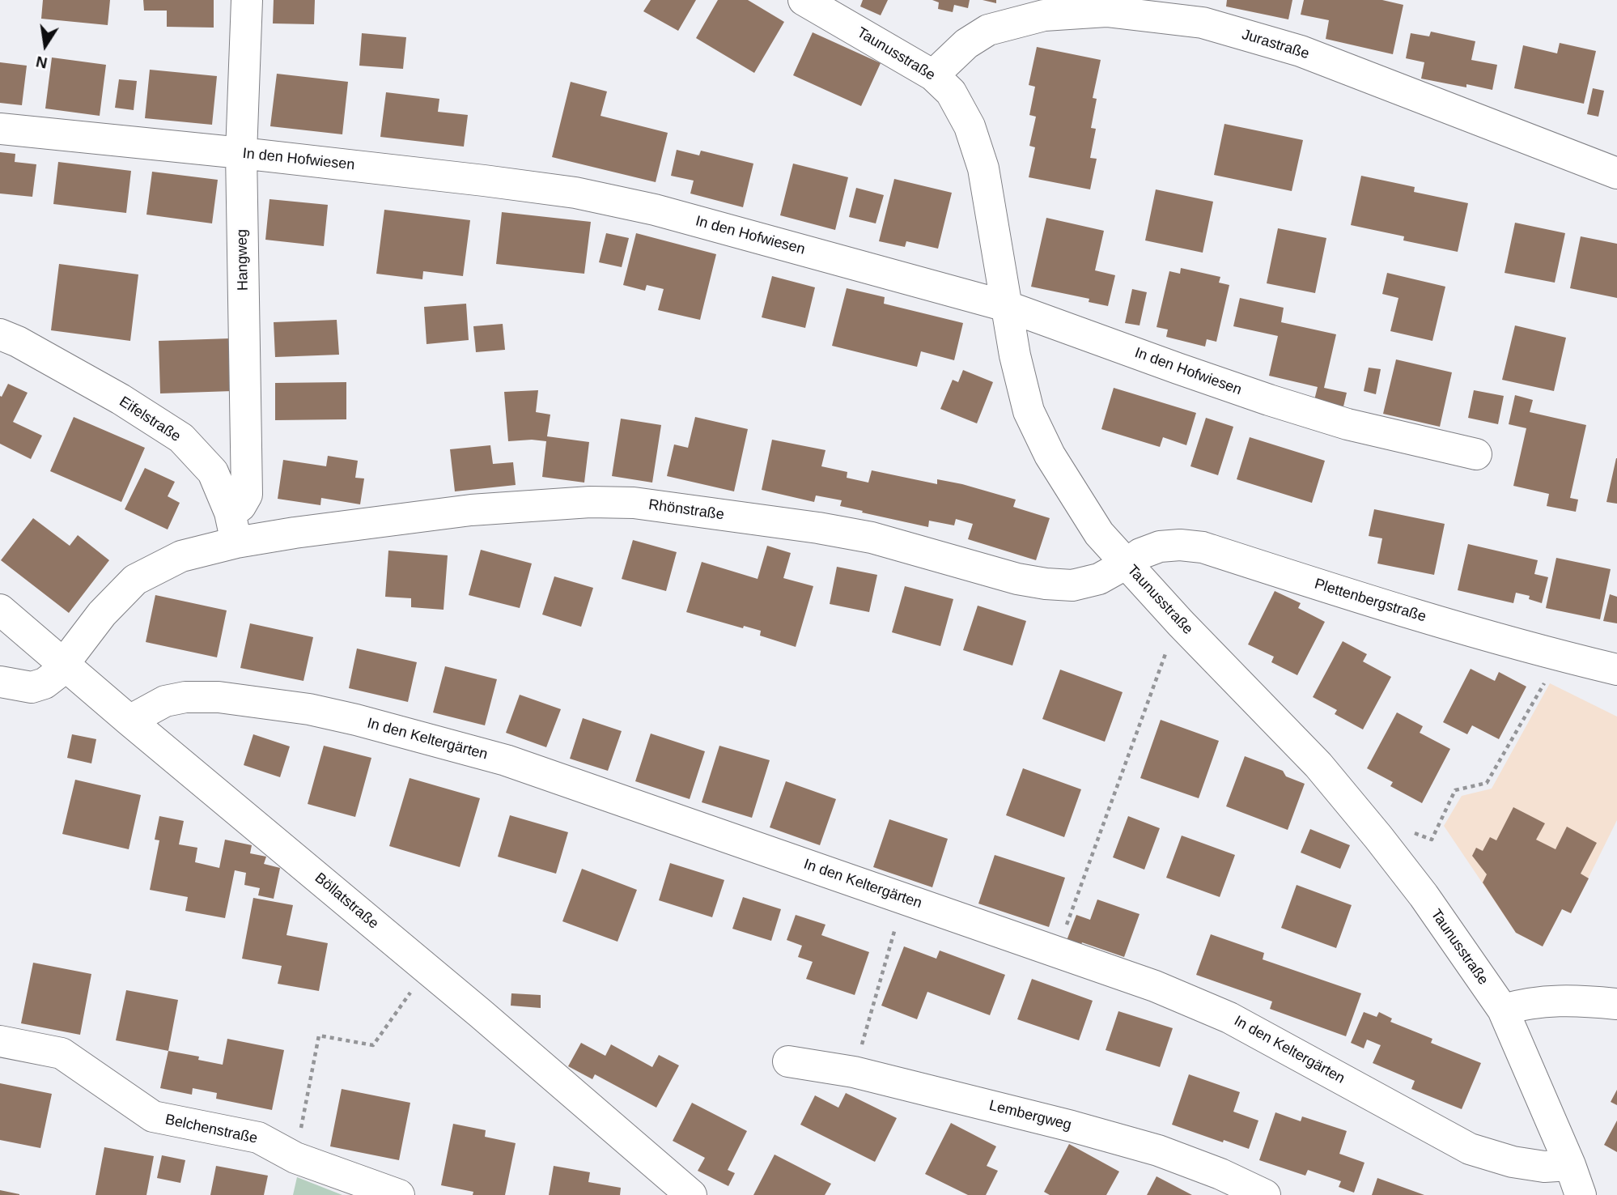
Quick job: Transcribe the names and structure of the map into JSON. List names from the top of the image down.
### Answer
{
  "streets": {
    "street": [
      "Jurastraße",
      "Taunusstraße",
      "In den Hofwiesen",
      "Hangweg",
      "Eifelstraße",
      "Rhönstraße",
      "Plettenbergstraße",
      "In den Keltergärten",
      "Böllatstraße",
      "Lembergweg",
      "Belchenstraße"
    ]
  },
  "crossings": [
    ["Jurastraße", "Taunusstraße"],
    ["Taunusstraße", "In den Hofwiesen"],
    ["Taunusstraße", "Rhönstraße"],
    ["Taunusstraße", "Plettenbergstraße"],
    ["Taunusstraße", "In den Keltergärten"],
    ["In den Hofwiesen", "Hangweg"],
    ["Hangweg", "Eifelstraße"],
    ["Eifelstraße", "Rhönstraße"],
    ["Rhönstraße", "Plettenbergstraße"],
    ["In den Keltergärten", "Böllatstraße"]
  ],
  "north": "bottom"
}
